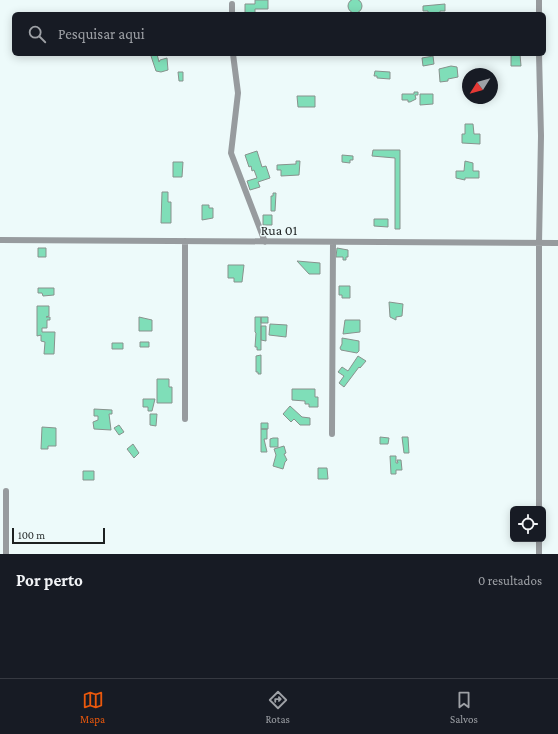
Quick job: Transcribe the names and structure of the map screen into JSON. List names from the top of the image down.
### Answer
{
  "streets": {
    "street": ["Rua 01"]
  },
  "scale_bar": "100 m",
  "north": "bottom left",
  "page": {
    "search": "Pesquisar aqui",
    "scale": "100 m",
    "heading": ["Por perto", "0 resultados"],
    "nav": ["Mapa", "Rotas", "Salvos"]
  }
}
